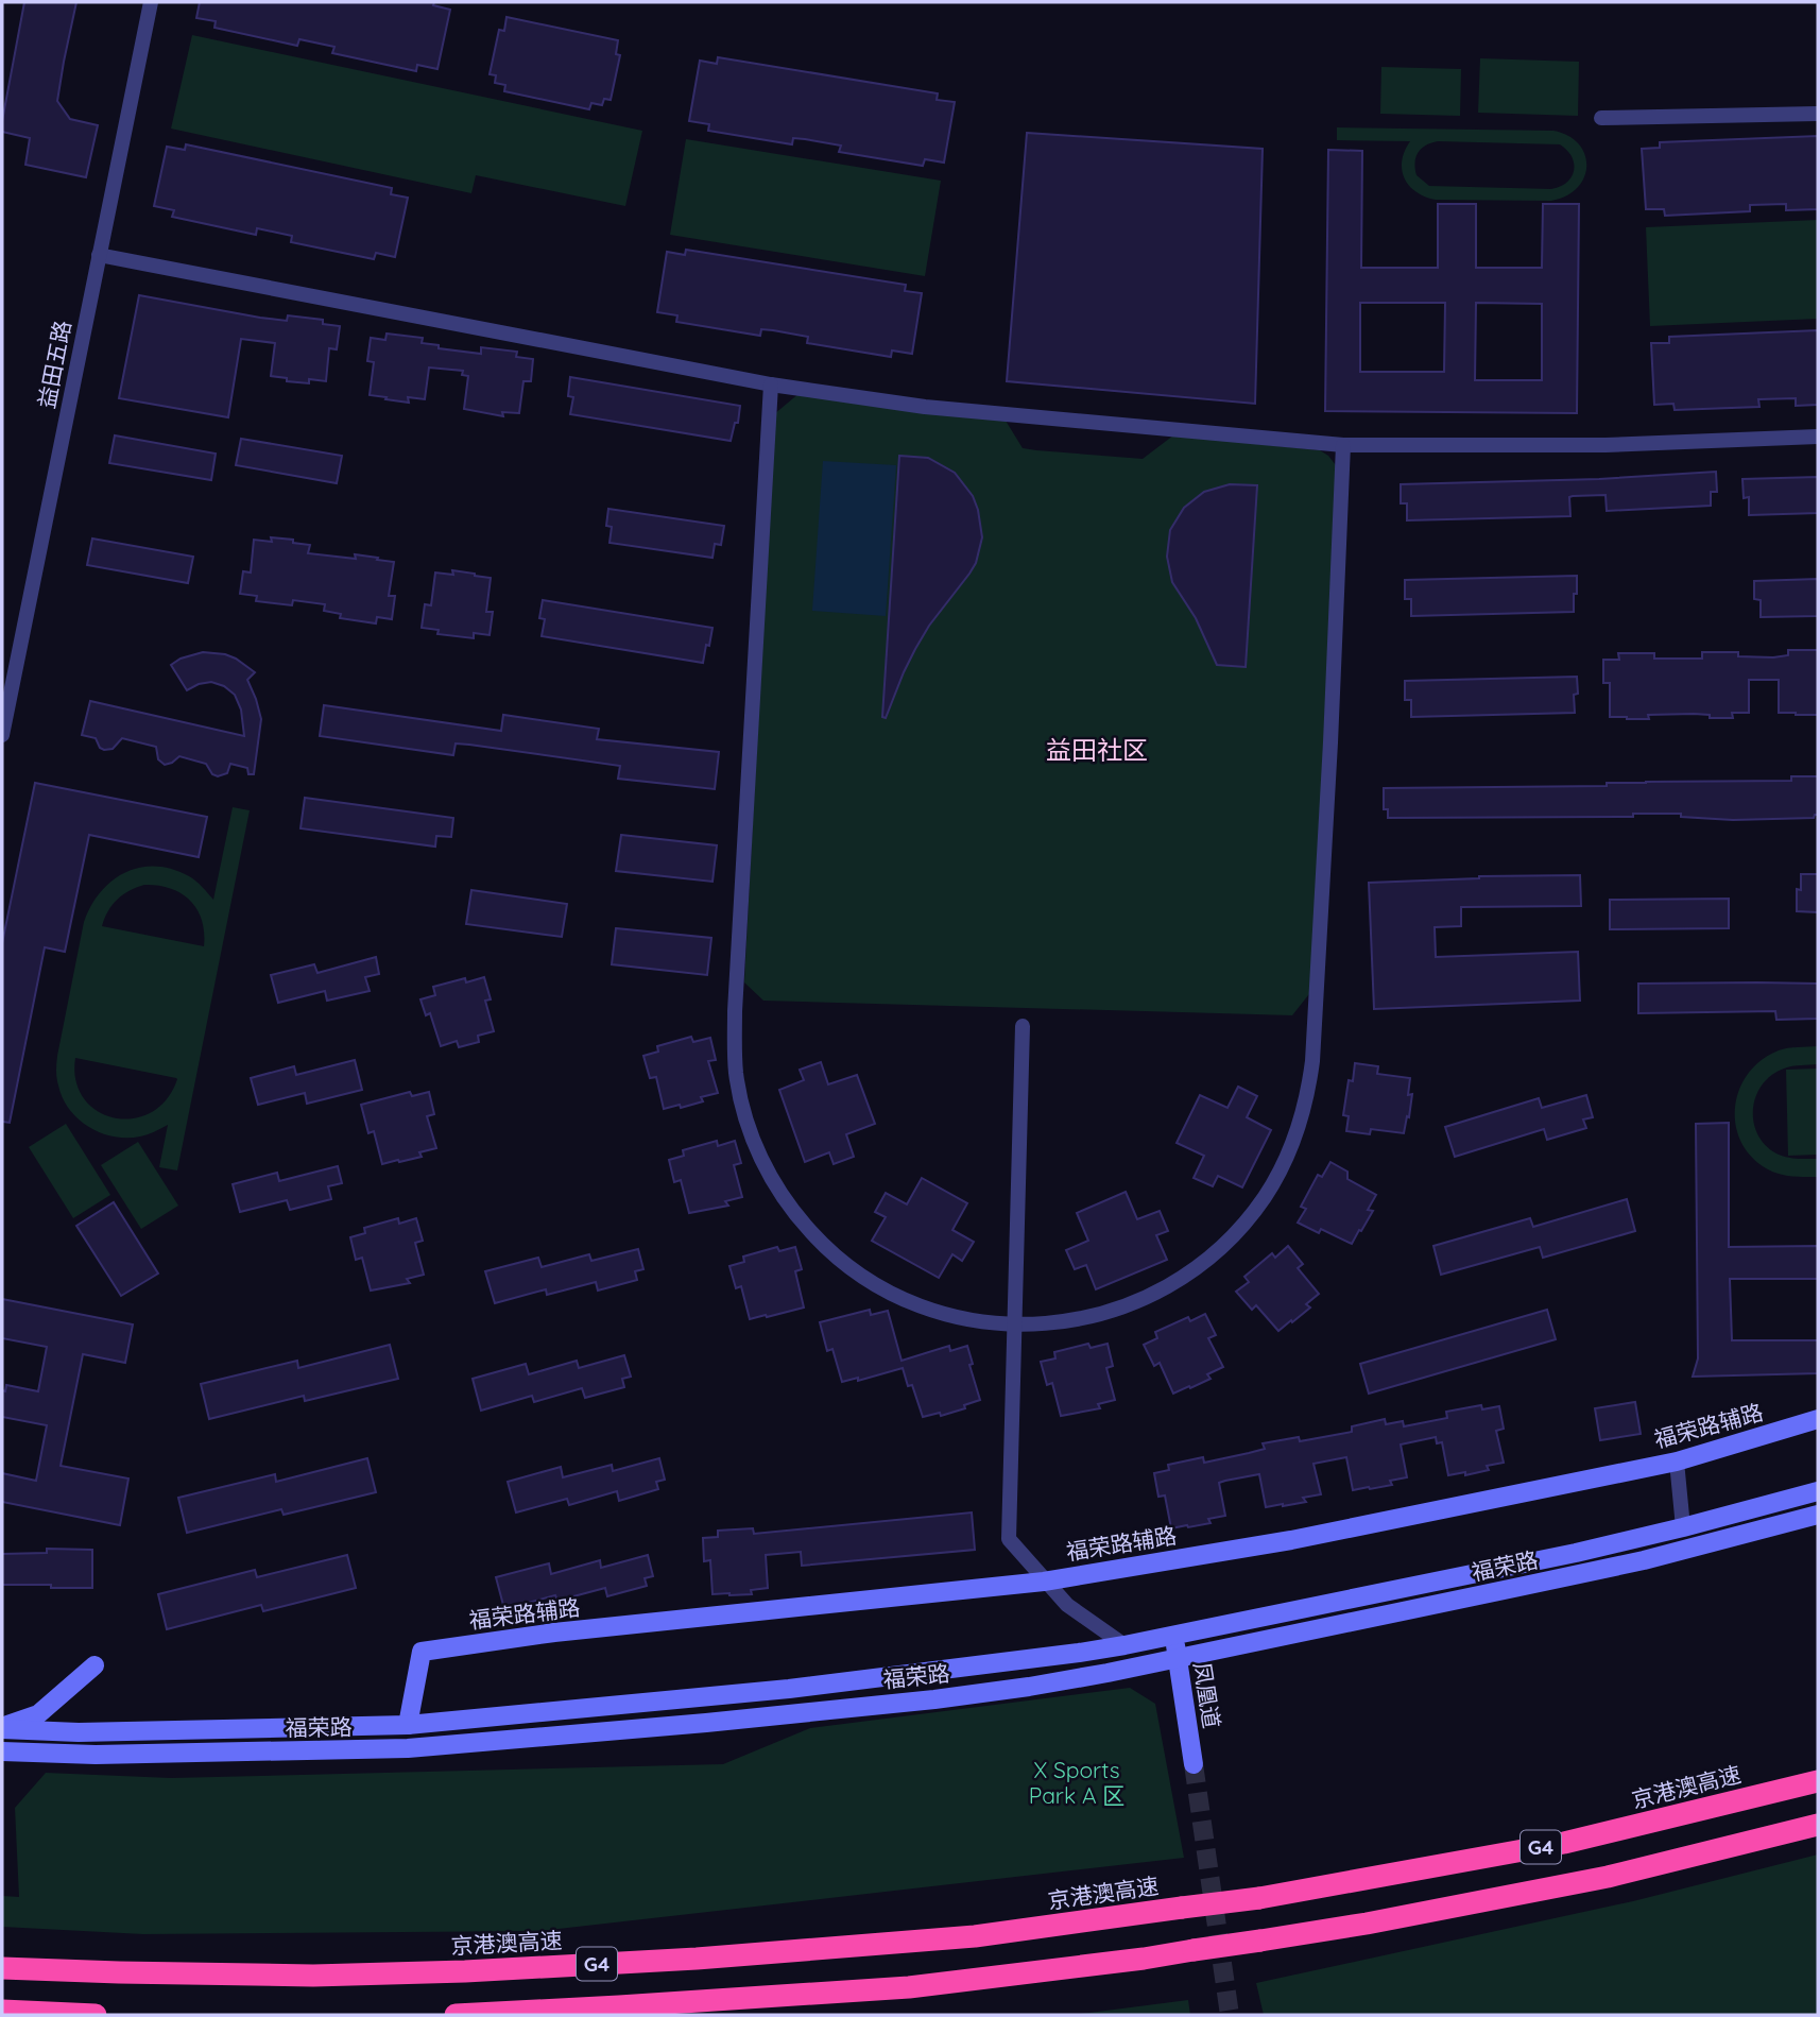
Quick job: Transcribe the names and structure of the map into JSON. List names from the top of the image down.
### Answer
{
  "streets": {
    "highway": ["京港澳高速", "G4"],
    "main road": ["福荣路辅路", "福荣路", "凤凰道"],
    "street": ["益田五路"]
  },
  "crossings": [
    ["福荣路辅路", "福荣路"],
    ["福荣路", "凤凰道"]
  ],
  "districts": ["益田社区"],
  "parks": ["X Sports Park A 区"]
}
